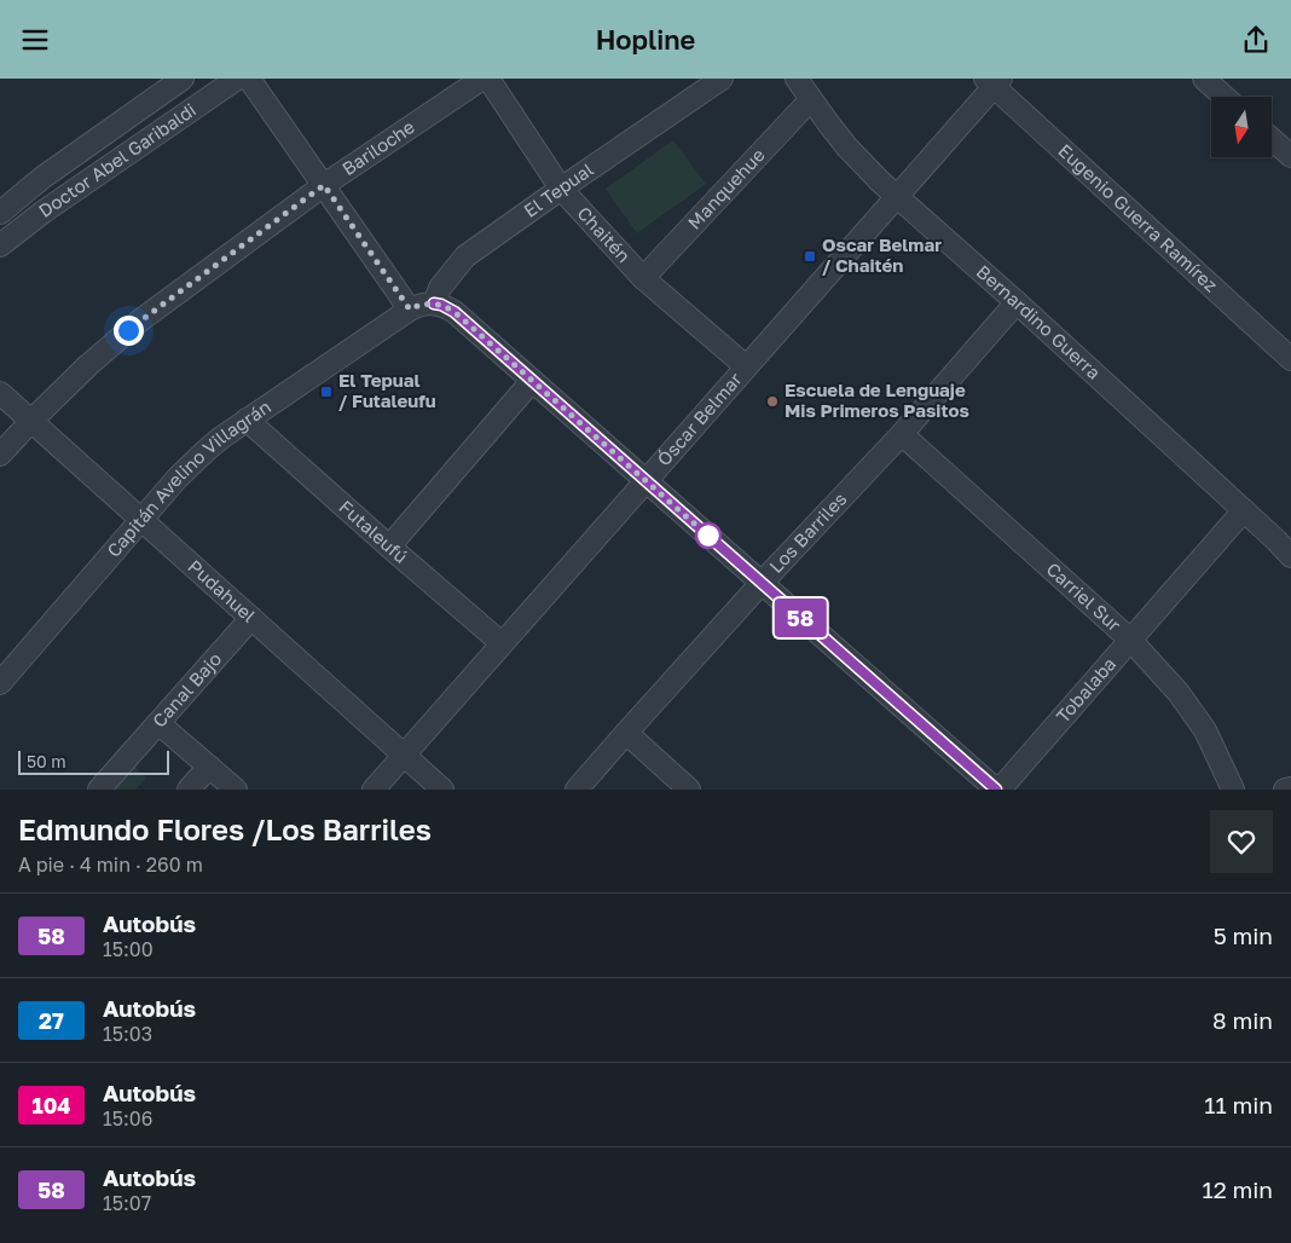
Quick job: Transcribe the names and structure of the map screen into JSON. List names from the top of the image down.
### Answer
{
  "streets": {
    "street": [
      "Bariloche",
      "Doctor Abel Garibaldi",
      "Manquehue",
      "El Tepual",
      "Eugenio Guerra Ramírez",
      "Chaitén",
      "Bernardino Guerra",
      "Óscar Belmar",
      "Capitán Avelino Villagrán",
      "Futaleufú",
      "Los Barriles",
      "Pudahuel",
      "Carriel Sur",
      "Canal Bajo",
      "Tobalaba"
    ]
  },
  "crossings": [
    ["Bariloche", "Pudahuel"],
    ["Manquehue", "Chaitén"],
    ["Manquehue", "Bernardino Guerra"],
    ["El Tepual", "Chaitén"],
    ["Eugenio Guerra Ramírez", "Óscar Belmar"],
    ["Chaitén", "Óscar Belmar"],
    ["Bernardino Guerra", "Óscar Belmar"],
    ["Bernardino Guerra", "Los Barriles"],
    ["Bernardino Guerra", "Tobalaba"],
    ["Óscar Belmar", "Futaleufú"],
    ["Óscar Belmar", "Pudahuel"],
    ["Capitán Avelino Villagrán", "Futaleufú"],
    ["Capitán Avelino Villagrán", "Pudahuel"],
    ["Los Barriles", "Carriel Sur"],
    ["Pudahuel", "Canal Bajo"],
    ["Carriel Sur", "Tobalaba"]
  ],
  "places": {
    "transit": ["Oscar Belmar / Chaitén", "El Tepual / Futaleufu"],
    "other": ["Escuela de Lenguaje Mis Primeros Pasitos"]
  },
  "lines": ["bus line 58"],
  "scale_bar": "50 m",
  "north": "bottom",
  "page": {
    "header": "Hopline",
    "on_map": "58",
    "scale": "50 m",
    "heading": ["Edmundo Flores /Los Barriles", "A pie · 4 min · 260 m"],
    "list": [
      {
        "mark": "58",
        "name": "Autobús",
        "note": "15:00",
        "value": "5 min"
      },
      {
        "mark": "27",
        "name": "Autobús",
        "note": "15:03",
        "value": "8 min"
      },
      {
        "mark": "104",
        "name": "Autobús",
        "note": "15:06",
        "value": "11 min"
      },
      {
        "mark": "58",
        "name": "Autobús",
        "note": "15:07",
        "value": "12 min"
      }
    ]
  }
}
